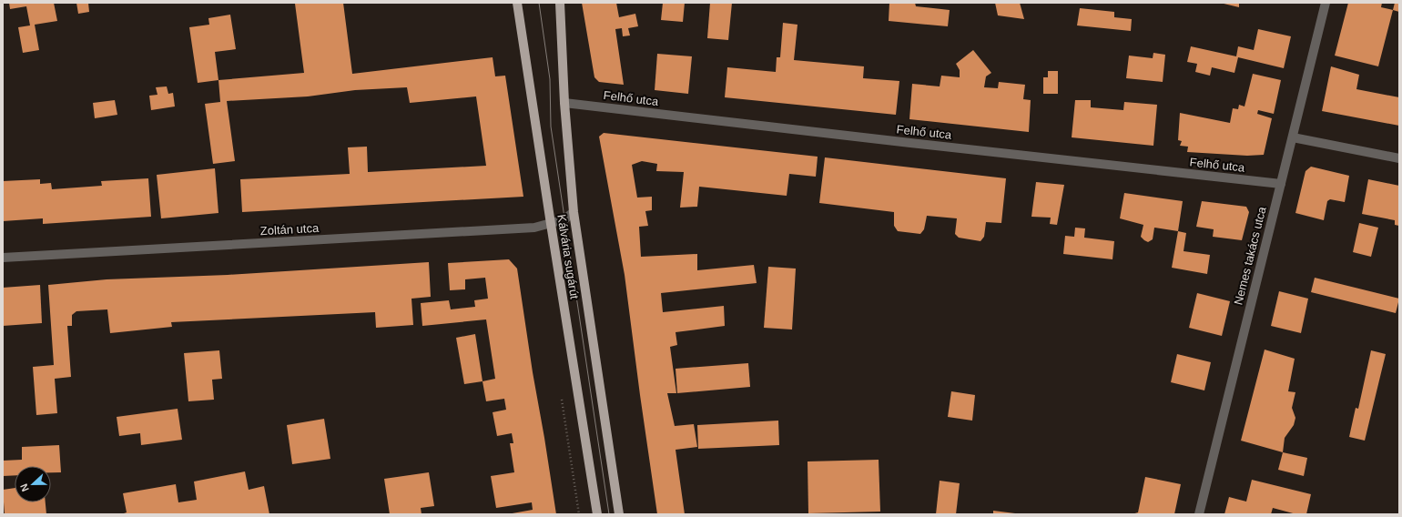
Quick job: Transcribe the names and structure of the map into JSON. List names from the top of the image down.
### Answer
{
  "streets": {
    "main road": ["Kálvária sugárút"],
    "street": ["Felhő utca", "Zoltán utca", "Nemes takács utca"]
  },
  "crossings": [
    ["Felhő utca", "Nemes takács utca"],
    ["Felhő utca", "Kálvária sugárút"],
    ["Zoltán utca", "Kálvária sugárút"]
  ],
  "north": "left"
}
